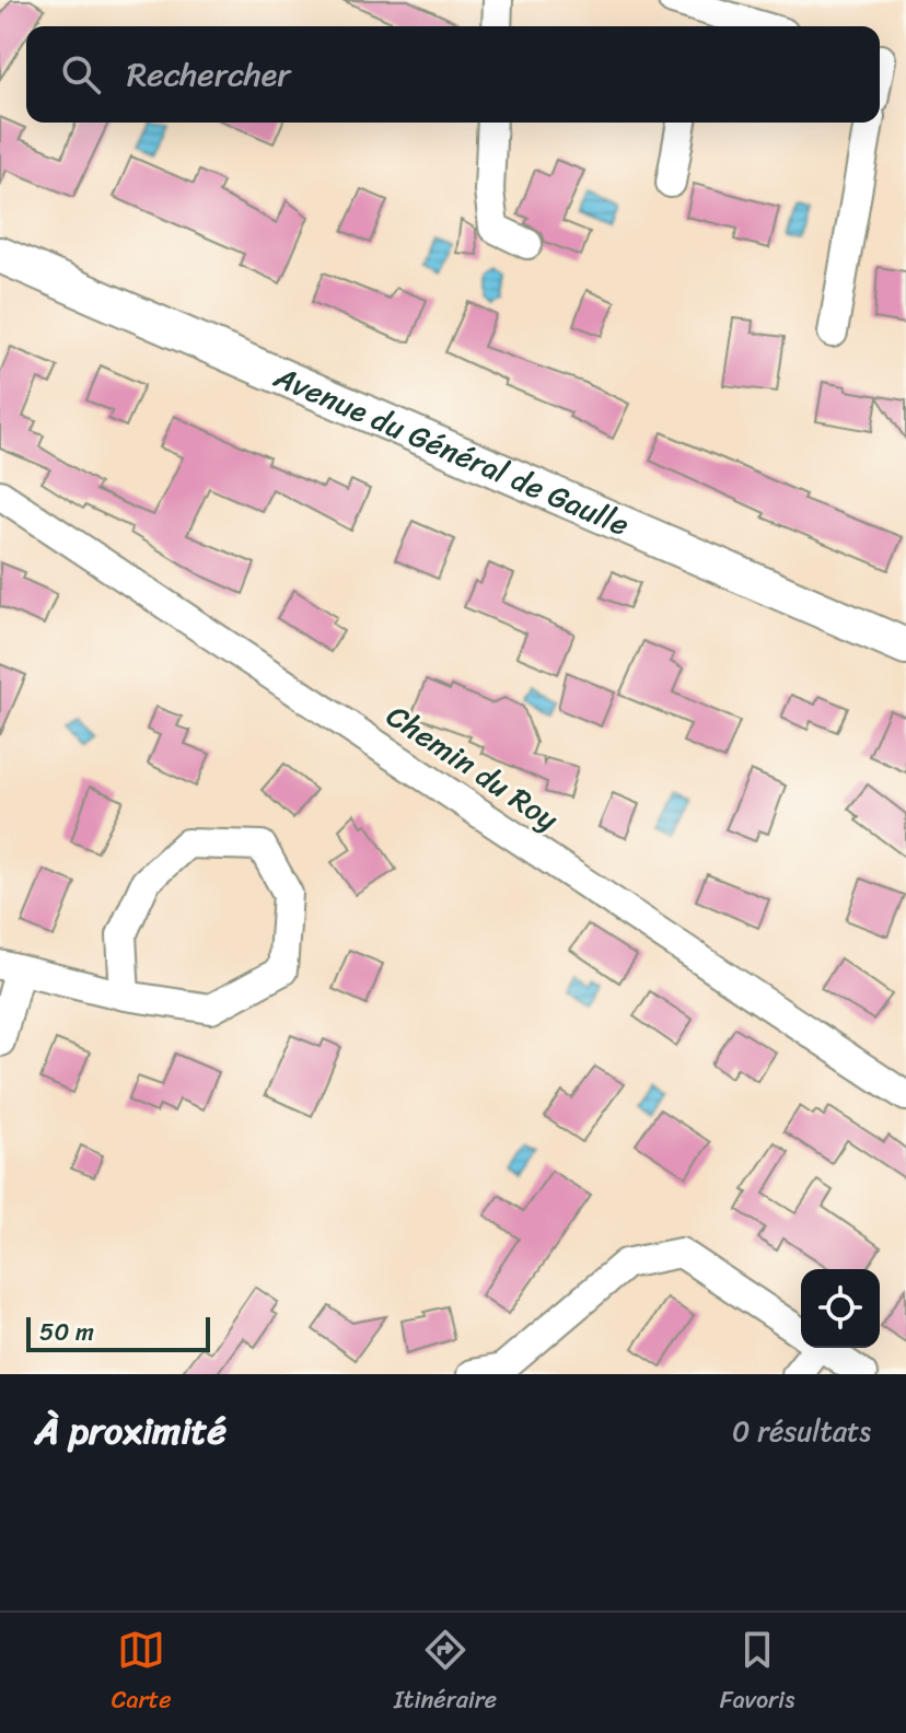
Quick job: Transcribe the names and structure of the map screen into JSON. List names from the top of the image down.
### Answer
{
  "streets": {
    "main road": ["Avenue du Général de Gaulle"],
    "street": ["Chemin du Roy"]
  },
  "scale_bar": "50 m",
  "page": {
    "search": "Rechercher",
    "scale": "50 m",
    "heading": ["À proximité", "0 résultats"],
    "nav": ["Carte", "Itinéraire", "Favoris"]
  }
}
